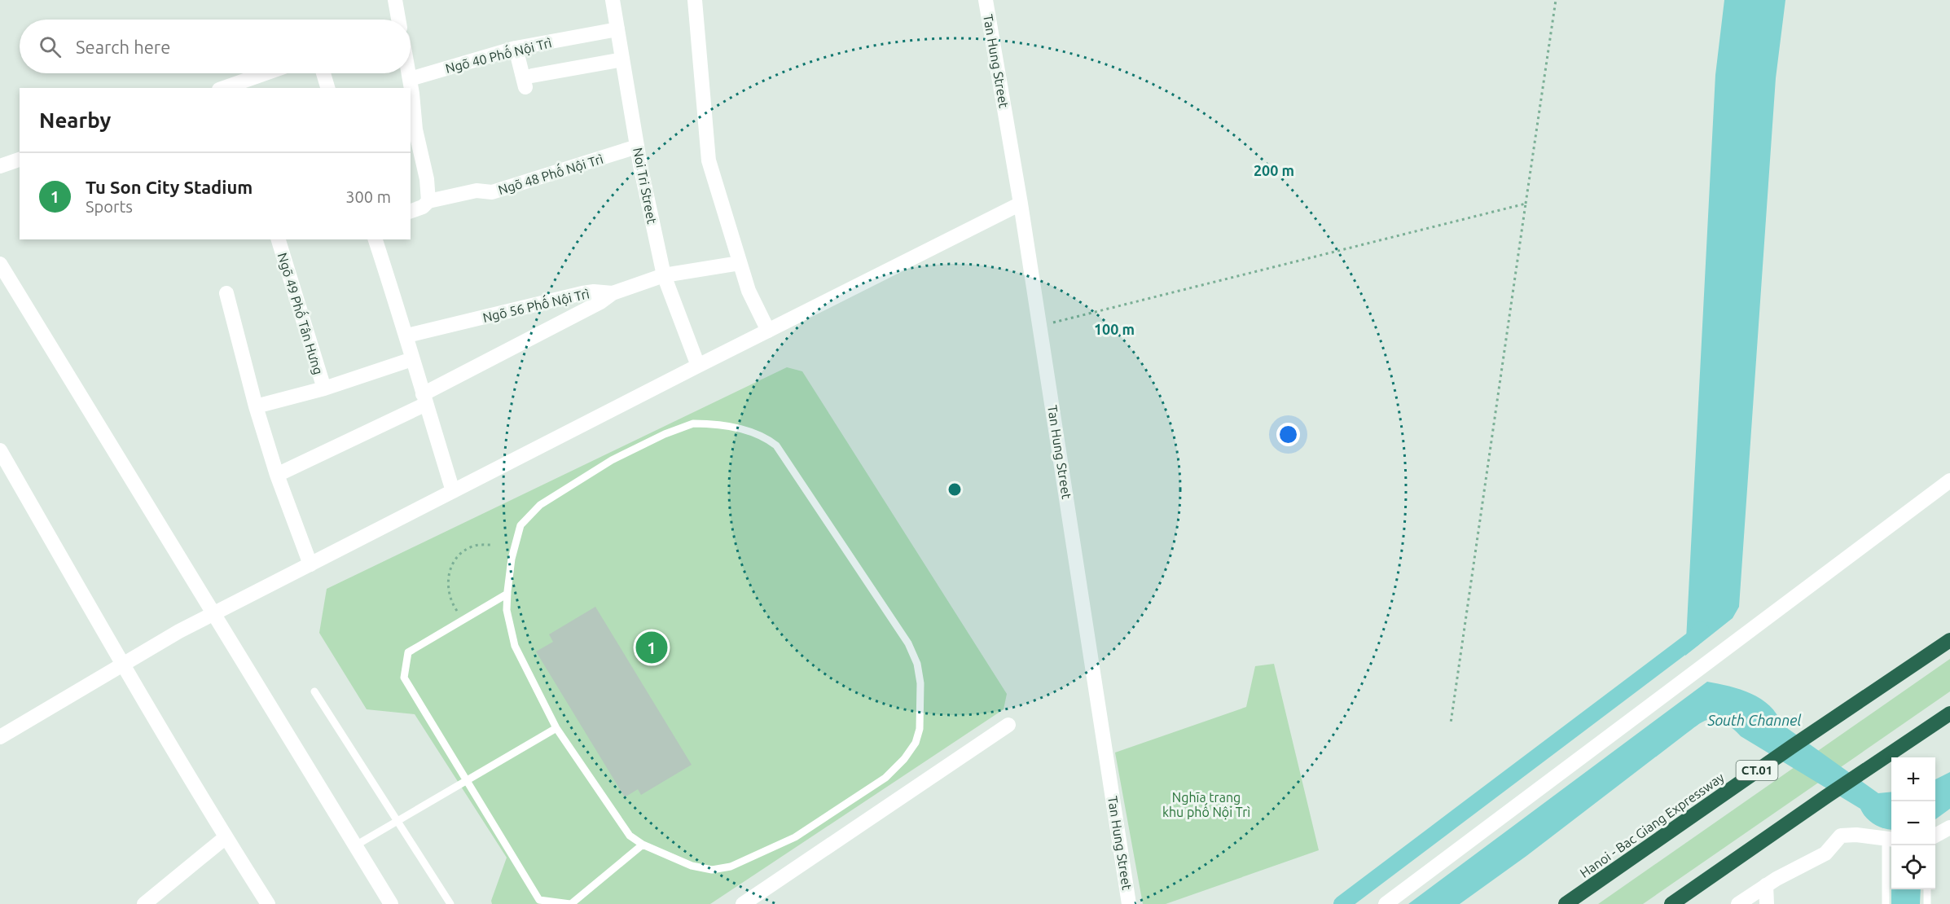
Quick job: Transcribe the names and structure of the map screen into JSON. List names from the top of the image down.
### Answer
{
  "streets": {
    "highway": ["CT.01", "Hanoi - Bac Giang Expressway"],
    "street": [
      "Ngõ 40 Phố Nội Trì",
      "Tan Hung Street",
      "Ngõ 48 Phố Nội Trì",
      "Noi Tri Street",
      "Ngõ 56 Phố Nội Trì",
      "Ngõ 49 Phố Tân Hưng"
    ]
  },
  "crossings": [
    ["Ngõ 40 Phố Nội Trì", "Noi Tri Street"],
    ["Ngõ 48 Phố Nội Trì", "Noi Tri Street"],
    ["Noi Tri Street", "Ngõ 56 Phố Nội Trì"]
  ],
  "water": ["South Channel"],
  "parks": ["Nghĩa trang khu phố Nội Trì"],
  "page": {
    "search": "Search here",
    "heading": "Nearby",
    "list": [
      {
        "mark": "1",
        "name": "Tu Son City Stadium",
        "note": "Sports",
        "value": "300 m"
      }
    ],
    "pins": "1",
    "map_buttons": ["+", "−"]
  },
  "rings": ["200 m", "100 m"]
}
